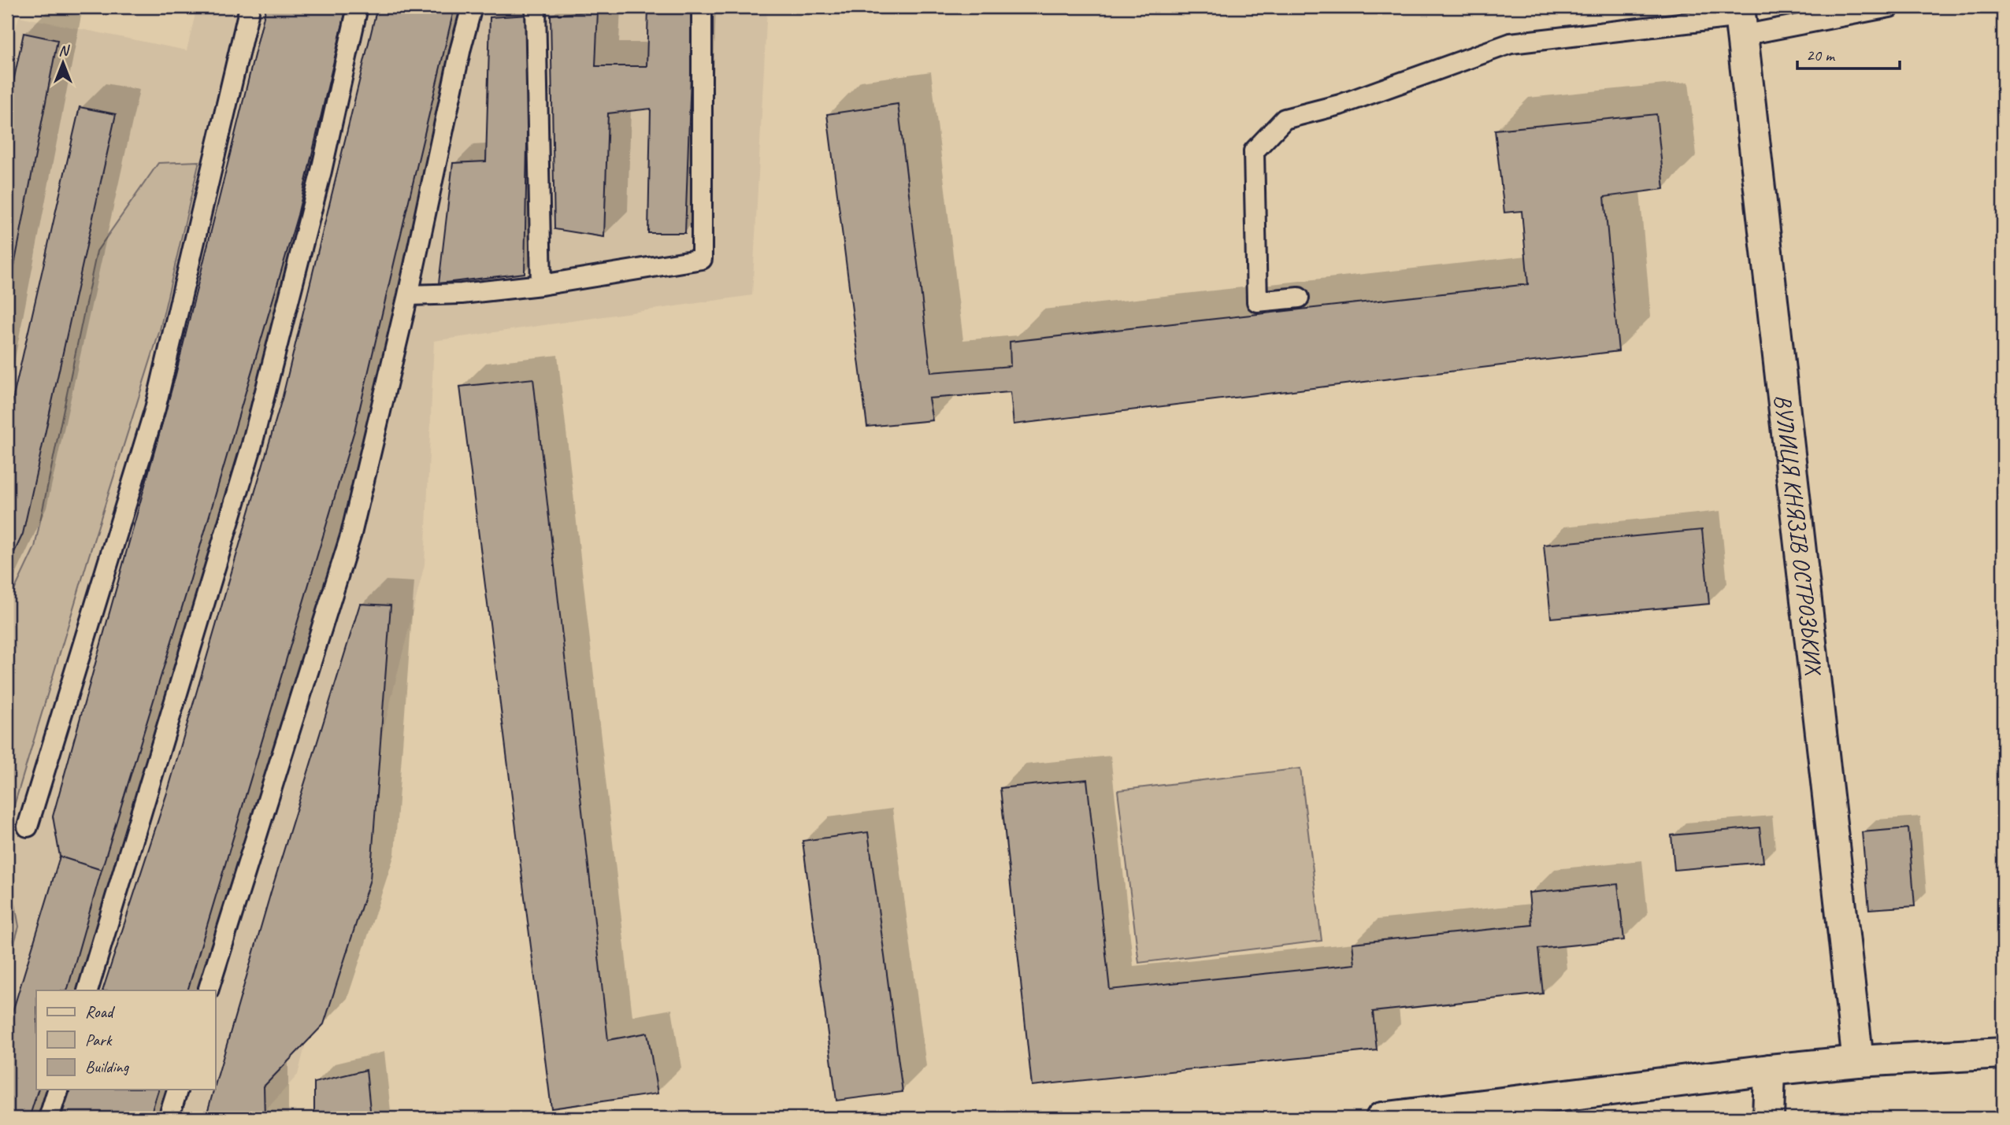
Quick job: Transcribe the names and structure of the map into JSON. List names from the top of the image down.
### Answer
{
  "streets": {
    "street": ["ВУЛИЦЯ КНЯЗІВ ОСТРОЗЬКИХ"]
  },
  "legend": ["Road", "Park", "Building"],
  "scale_bar": "20 m",
  "north": "top"
}
